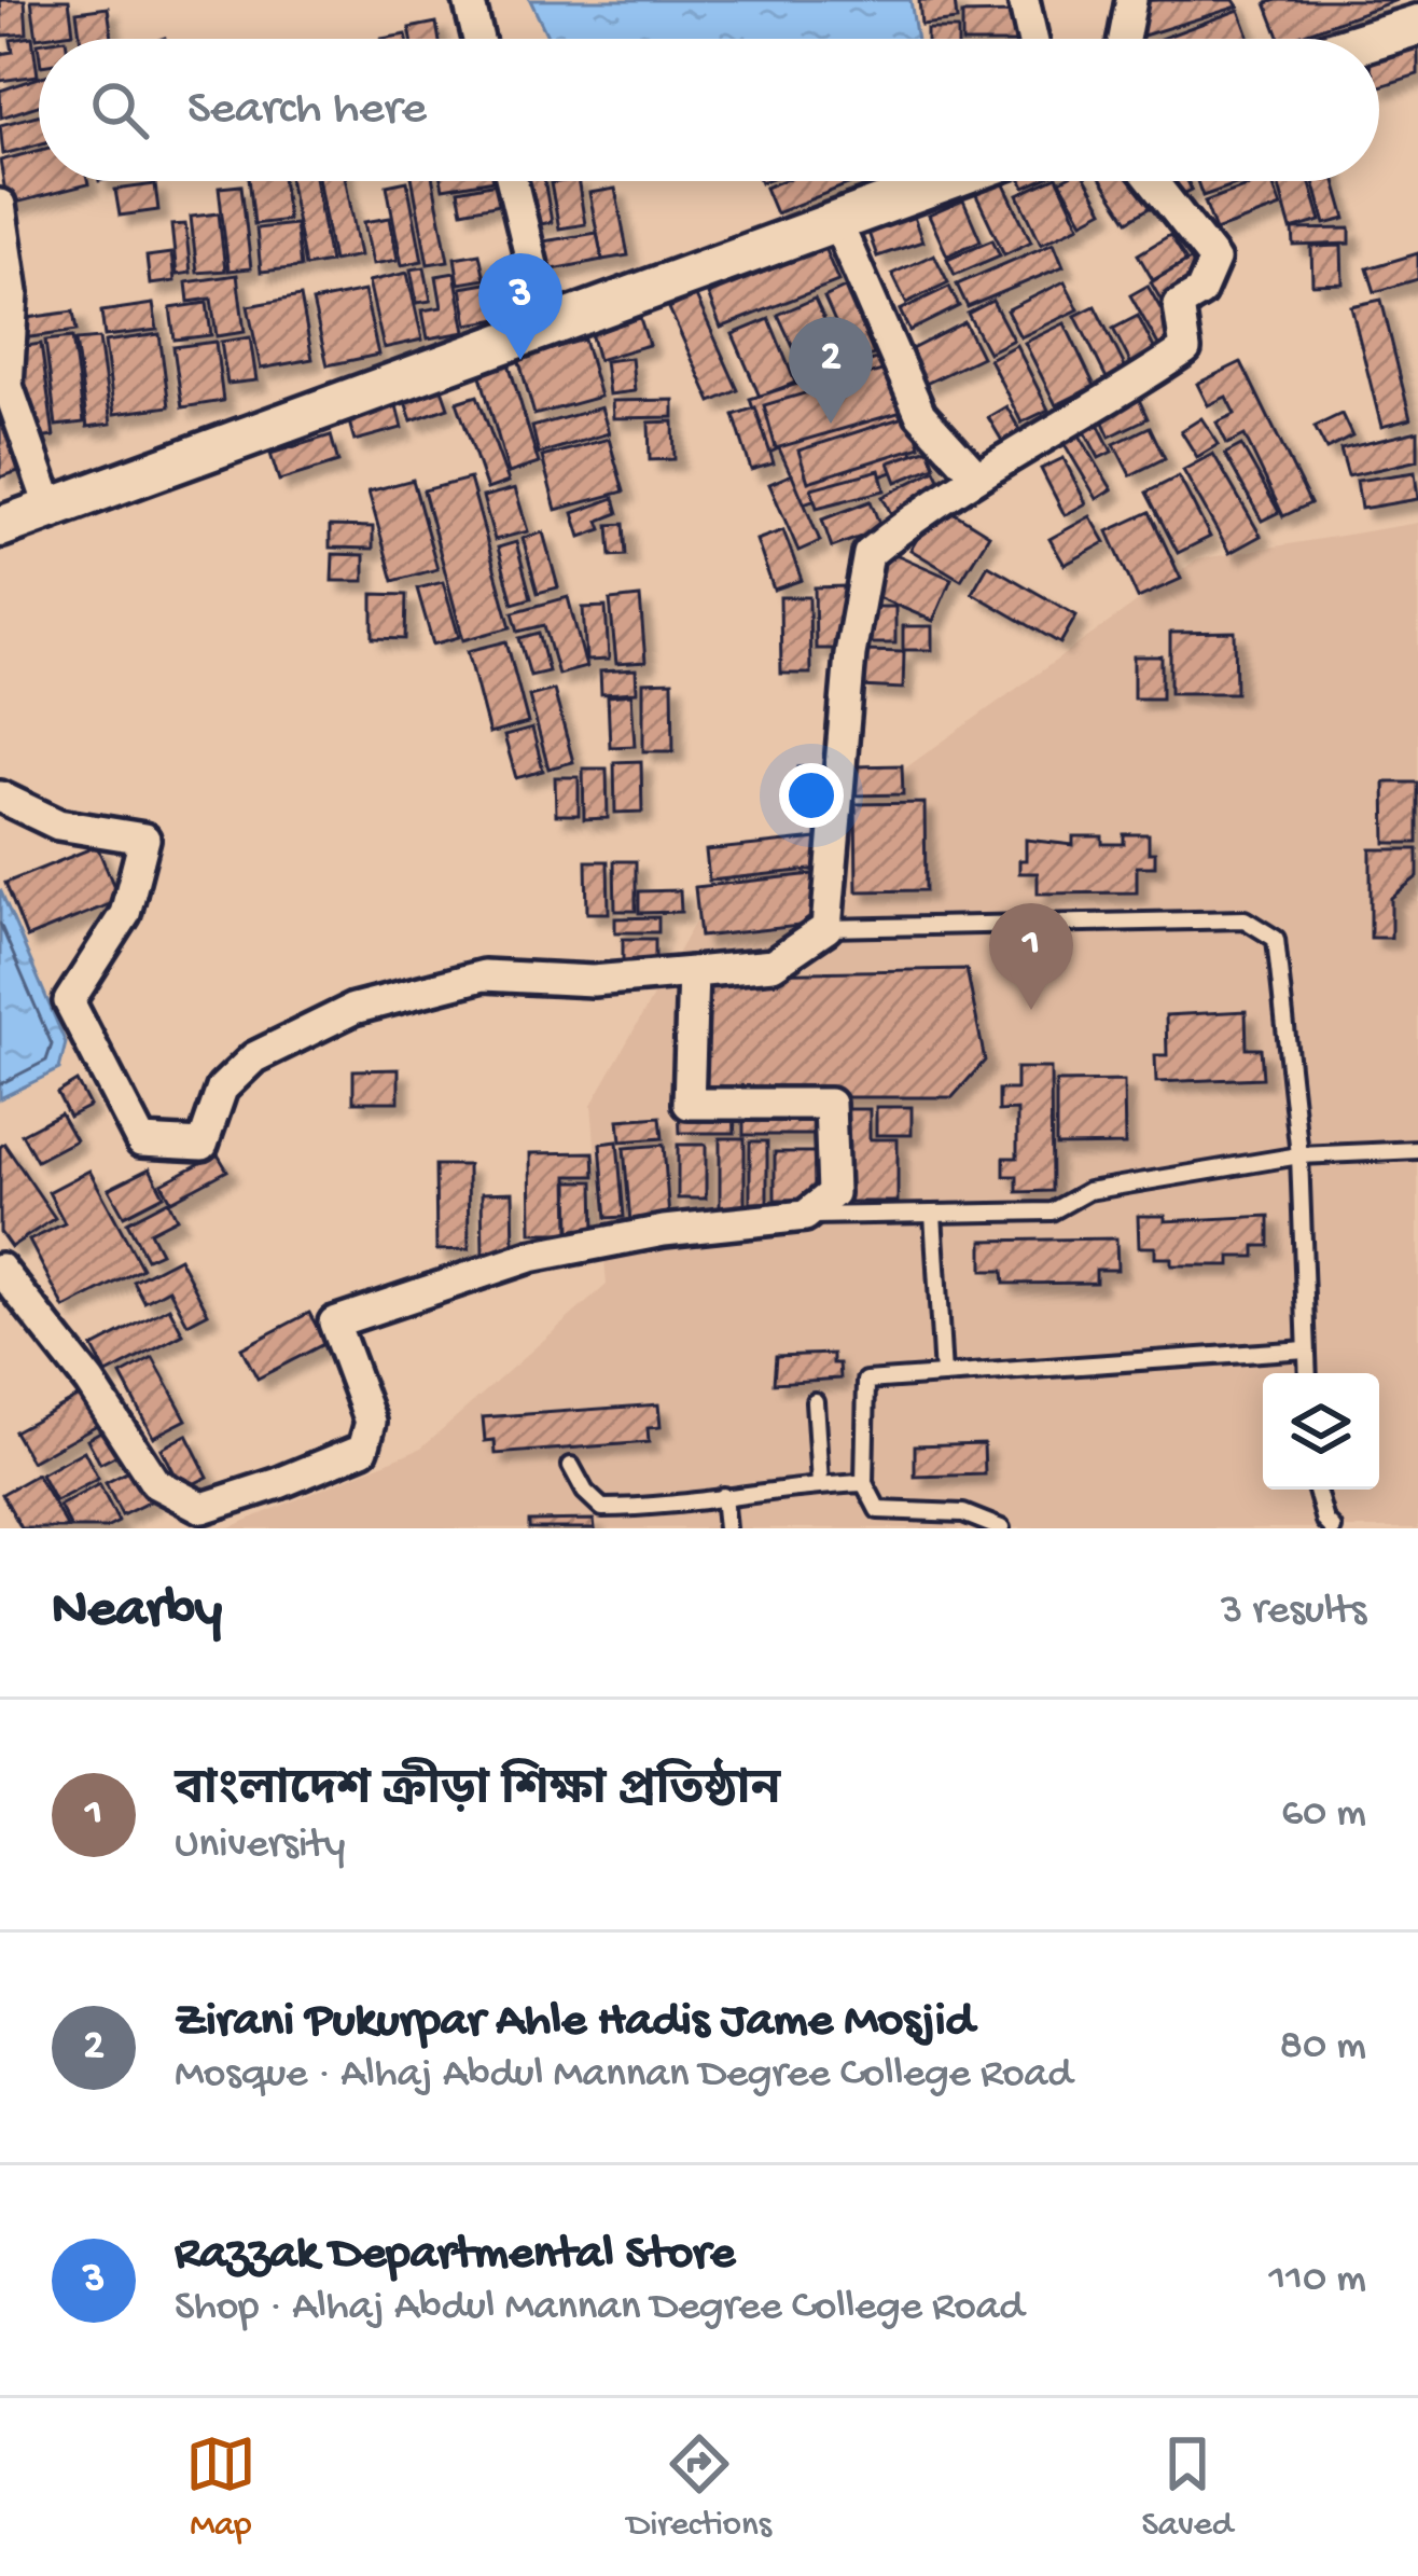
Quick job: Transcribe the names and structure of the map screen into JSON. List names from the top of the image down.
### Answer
{
  "page": {
    "search": "Search here",
    "pins": ["3", "2", "1"],
    "heading": ["Nearby", "3 results"],
    "list": [
      {
        "mark": "1",
        "name": "বাংলাদেশ ক্রীড়া শিক্ষা প্রতিষ্ঠান",
        "note": "University",
        "value": "60 m"
      },
      {
        "mark": "2",
        "name": "Zirani Pukurpar Ahle Hadis Jame Mosjid",
        "note": "Mosque · Alhaj Abdul Mannan Degree College Road",
        "value": "80 m"
      },
      {
        "mark": "3",
        "name": "Razzak Departmental Store",
        "note": "Shop · Alhaj Abdul Mannan Degree College Road",
        "value": "110 m"
      }
    ],
    "nav": ["Map", "Directions", "Saved"]
  }
}
